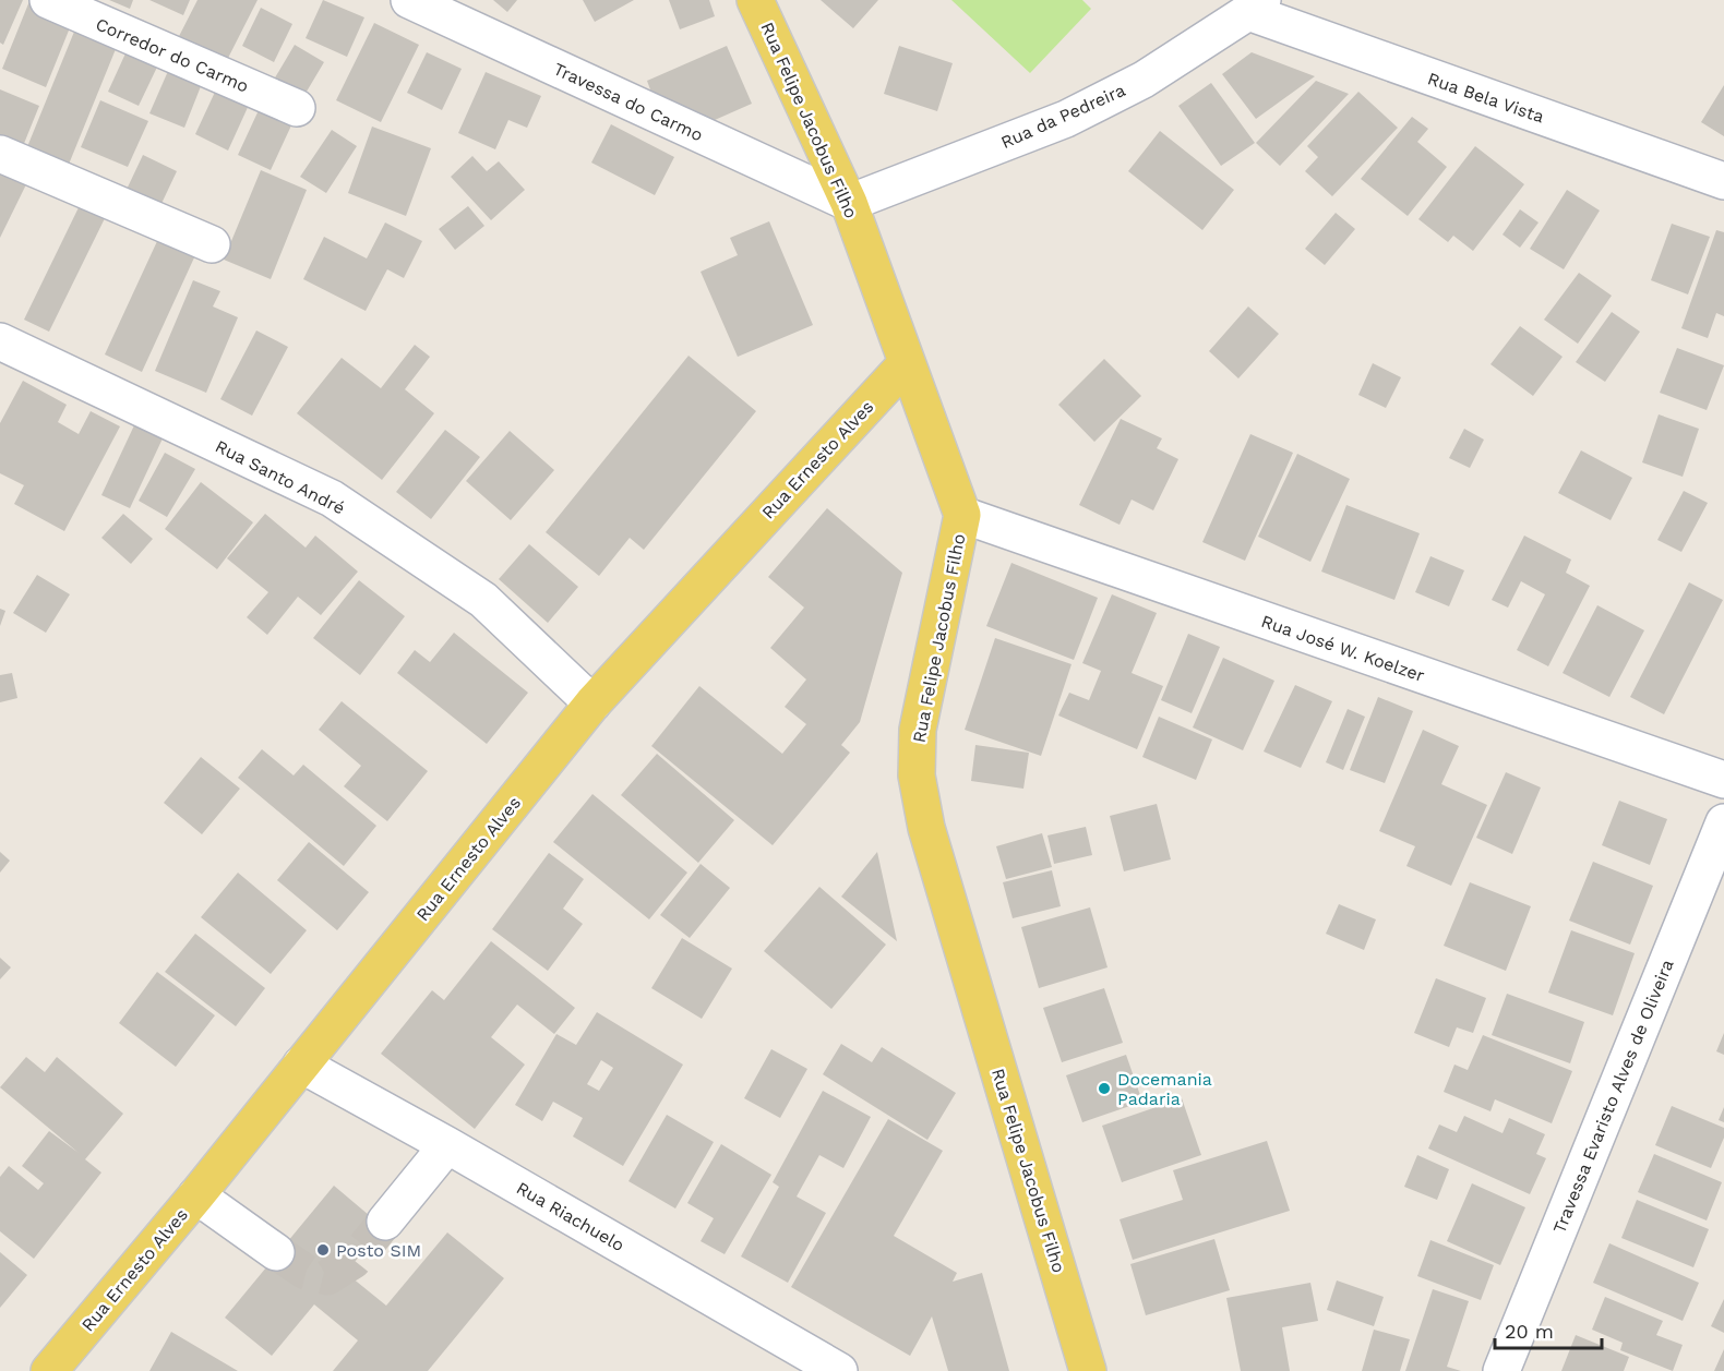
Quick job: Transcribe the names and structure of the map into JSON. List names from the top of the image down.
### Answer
{
  "streets": {
    "main road": ["Rua Felipe Jacobus Filho", "Rua Ernesto Alves"],
    "street": [
      "Corredor do Carmo",
      "Rua Bela Vista",
      "Travessa do Carmo",
      "Rua da Pedreira",
      "Rua Santo André",
      "Rua José W. Koelzer",
      "Travessa Evaristo Alves de Oliveira",
      "Rua Riachuelo"
    ]
  },
  "crossings": [
    ["Rua Bela Vista", "Rua da Pedreira"],
    ["Travessa do Carmo", "Rua da Pedreira"],
    ["Travessa do Carmo", "Rua Felipe Jacobus Filho"],
    ["Rua da Pedreira", "Rua Felipe Jacobus Filho"],
    ["Rua Felipe Jacobus Filho", "Rua Ernesto Alves"],
    ["Rua Felipe Jacobus Filho", "Rua José W. Koelzer"],
    ["Rua Ernesto Alves", "Rua Santo André"],
    ["Rua Ernesto Alves", "Rua Riachuelo"]
  ],
  "places": ["Docemania Padaria", "Posto SIM"],
  "scale_bar": "20 m"
}
